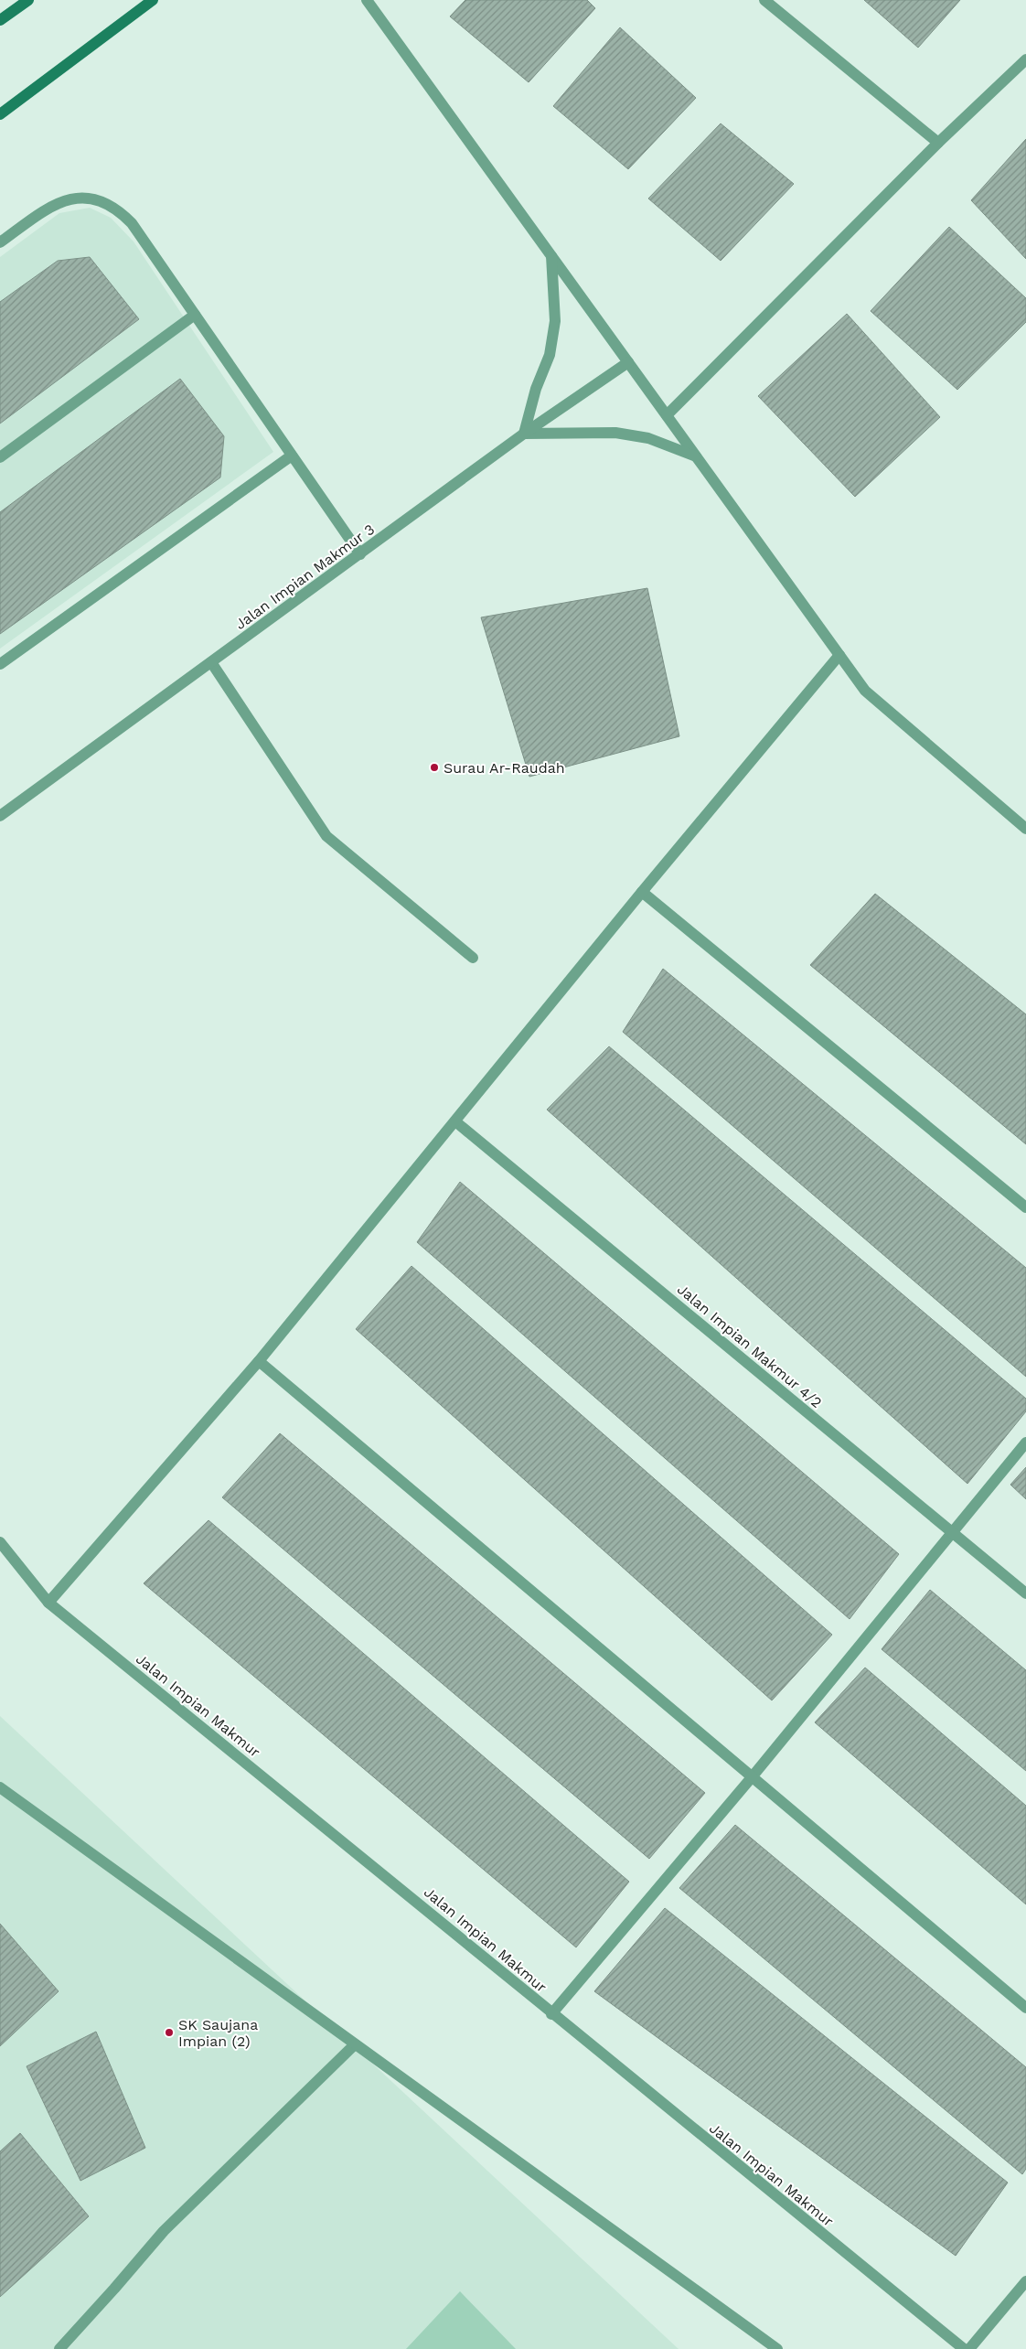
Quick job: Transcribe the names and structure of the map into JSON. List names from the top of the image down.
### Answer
{
  "streets": {
    "street": ["Jalan Impian Makmur 3", "Jalan Impian Makmur 4/2", "Jalan Impian Makmur"]
  },
  "places": ["Surau Ar-Raudah", "SK Saujana Impian (2)"]
}
